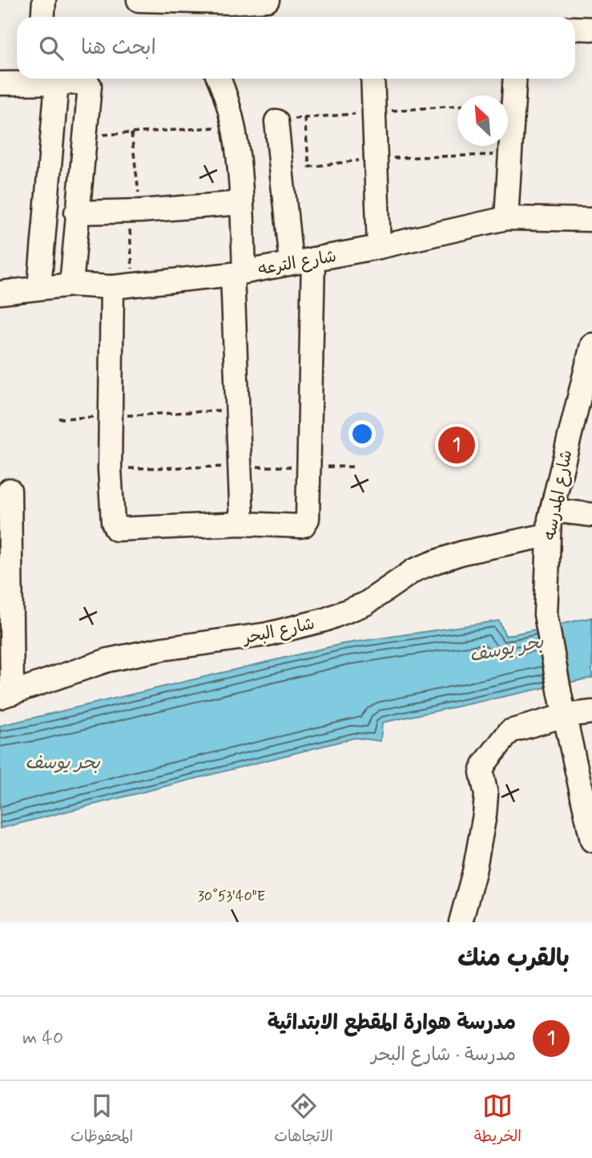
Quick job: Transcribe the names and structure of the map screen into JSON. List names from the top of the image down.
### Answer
{
  "streets": {
    "street": ["شارع الترعه", "شارع المدرسه", "شارع البحر"]
  },
  "crossings": [
    ["شارع المدرسه", "شارع البحر"]
  ],
  "water": ["بحر يوسف"],
  "north": "top left",
  "page": {
    "search": "ابحث هنا",
    "pins": "1",
    "heading": "بالقرب منك",
    "list": [
      {
        "mark": "1",
        "name": "مدرسة هوارة المقطع اﻻبتدائية",
        "note": "مدرسة · شارع البحر",
        "value": "40 m"
      }
    ],
    "nav": ["الخريطة", "الاتجاهات", "المحفوظات"]
  },
  "coordinates": ["30°53'40\"E"]
}
